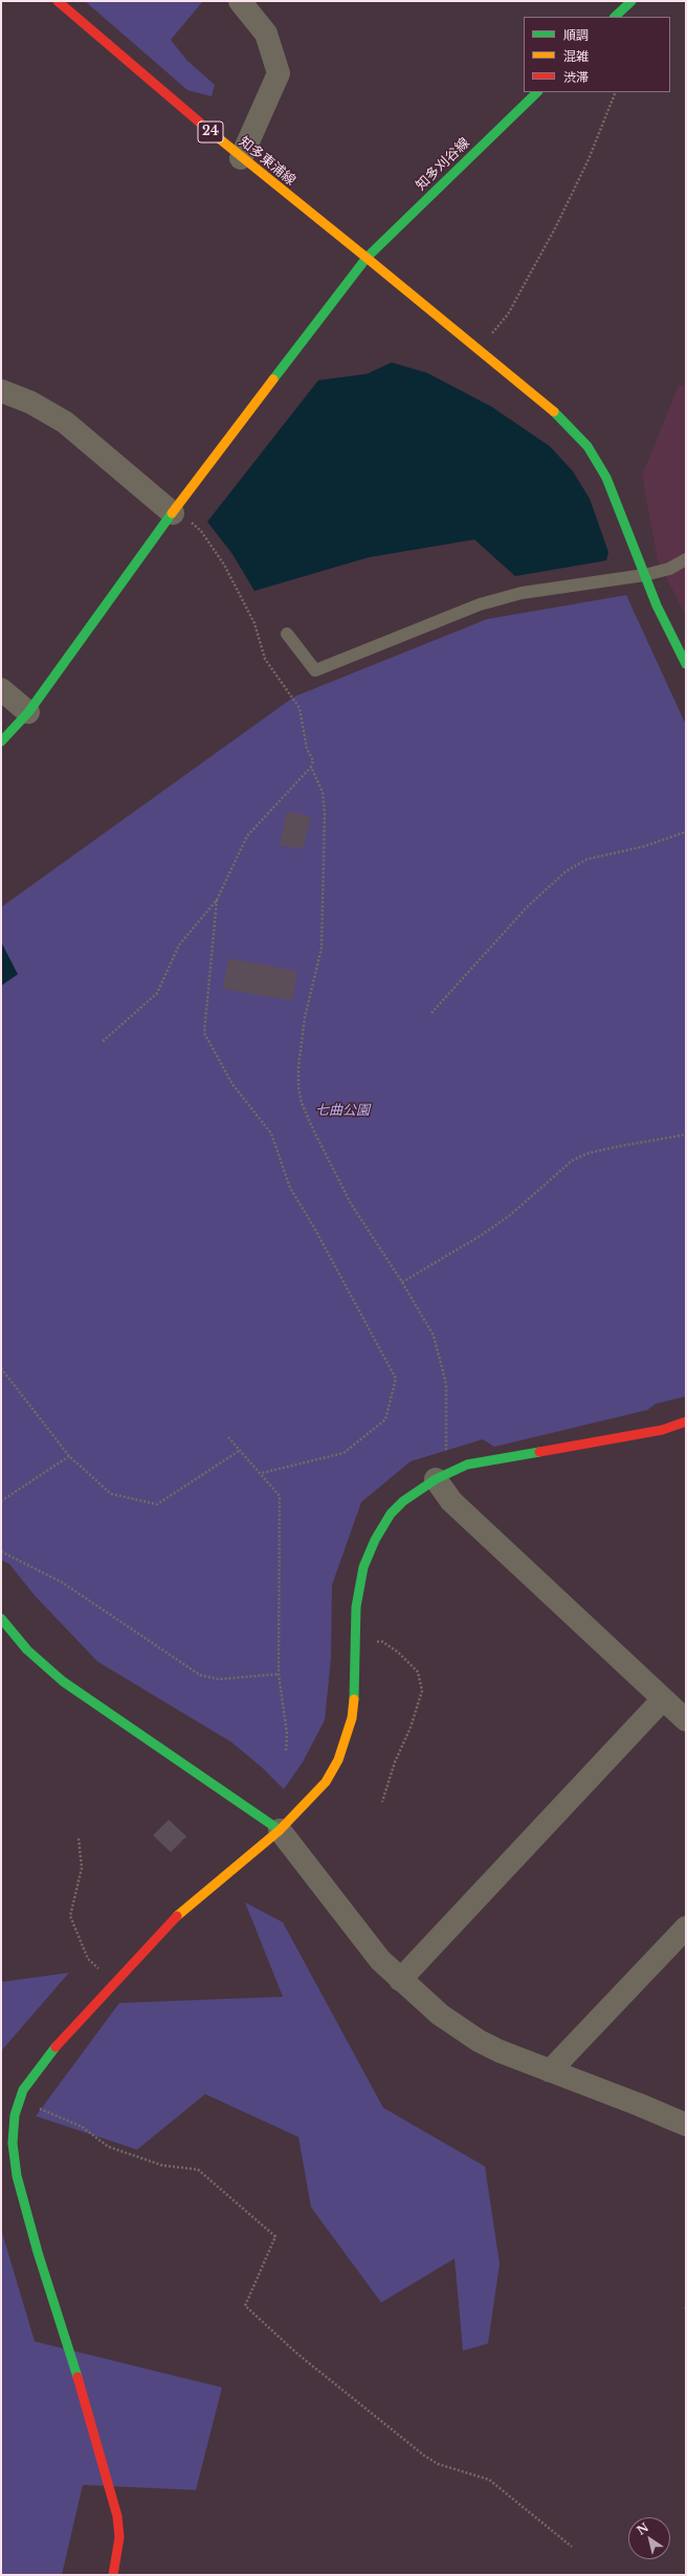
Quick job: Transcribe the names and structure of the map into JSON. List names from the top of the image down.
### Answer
{
  "streets": {
    "street": ["24", "知多東浦線", "知多刈谷線"]
  },
  "crossings": [
    ["知多東浦線", "知多刈谷線"]
  ],
  "parks": ["七曲公園"],
  "legend": ["順調", "混雑", "渋滞"],
  "north": "top left"
}
